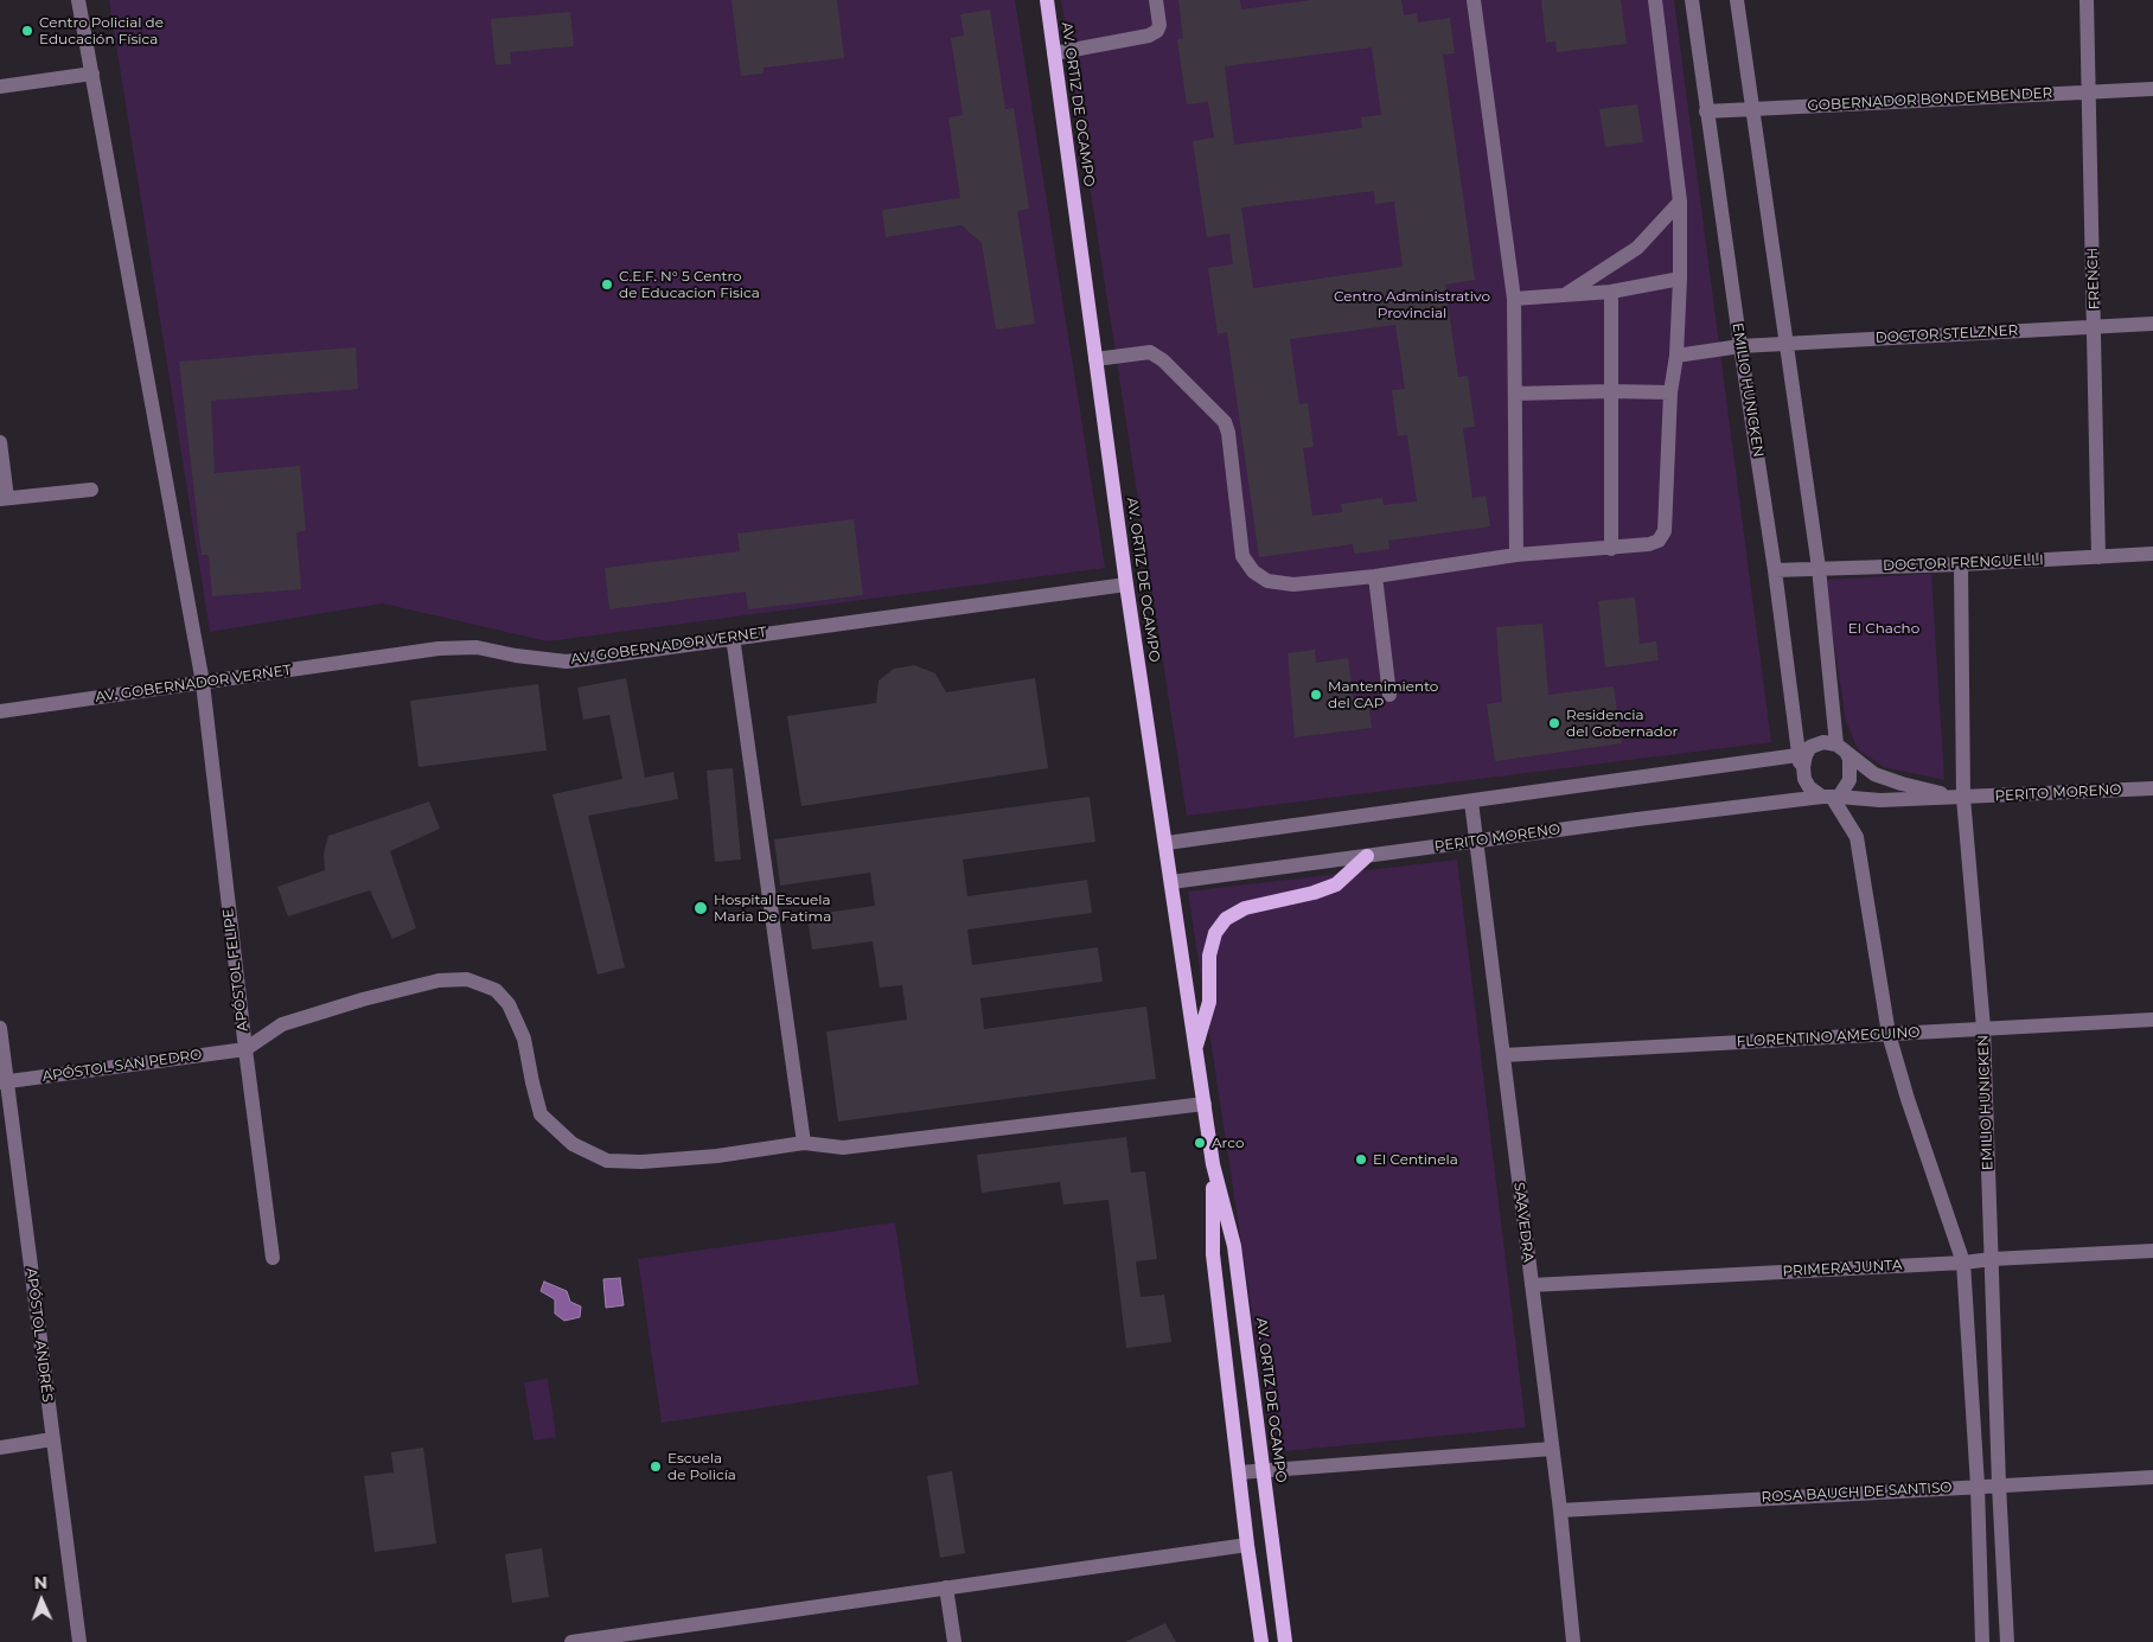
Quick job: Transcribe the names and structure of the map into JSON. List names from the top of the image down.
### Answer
{
  "streets": {
    "main road": ["AV. ORTIZ DE OCAMPO"],
    "street": [
      "GOBERNADOR BONDEMBENDER",
      "FRENCH",
      "DOCTOR STELZNER",
      "EMILIO HUNICKEN",
      "DOCTOR FRENGUELLI",
      "AV. GOBERNADOR VERNET",
      "PERITO MORENO",
      "APÓSTOL FELIPE",
      "FLORENTINO AMEGUINO",
      "APÓSTOL SAN PEDRO",
      "SAAVEDRA",
      "PRIMERA JUNTA",
      "APÓSTOL ANDRÉS",
      "ROSA BAUCH DE SANTISO"
    ]
  },
  "crossings": [
    ["GOBERNADOR BONDEMBENDER", "FRENCH"],
    ["GOBERNADOR BONDEMBENDER", "EMILIO HUNICKEN"],
    ["AV. ORTIZ DE OCAMPO", "AV. GOBERNADOR VERNET"],
    ["AV. ORTIZ DE OCAMPO", "PERITO MORENO"],
    ["FRENCH", "DOCTOR STELZNER"],
    ["FRENCH", "DOCTOR FRENGUELLI"],
    ["DOCTOR STELZNER", "EMILIO HUNICKEN"],
    ["EMILIO HUNICKEN", "DOCTOR FRENGUELLI"],
    ["EMILIO HUNICKEN", "PERITO MORENO"],
    ["EMILIO HUNICKEN", "FLORENTINO AMEGUINO"],
    ["EMILIO HUNICKEN", "PRIMERA JUNTA"],
    ["EMILIO HUNICKEN", "ROSA BAUCH DE SANTISO"],
    ["AV. GOBERNADOR VERNET", "APÓSTOL FELIPE"],
    ["PERITO MORENO", "SAAVEDRA"],
    ["APÓSTOL FELIPE", "APÓSTOL SAN PEDRO"],
    ["FLORENTINO AMEGUINO", "SAAVEDRA"],
    ["APÓSTOL SAN PEDRO", "APÓSTOL ANDRÉS"],
    ["SAAVEDRA", "PRIMERA JUNTA"],
    ["SAAVEDRA", "ROSA BAUCH DE SANTISO"]
  ],
  "parks": ["Centro Administrativo Provincial", "El Chacho"],
  "places": [
    "Centro Policial de Educación Física",
    "C.E.F. N° 5 Centro de Educacion Fisica",
    "Mantenimiento del CAP",
    "Residencia del Gobernador",
    "Hospital Escuela Maria De Fatima",
    "Arco",
    "El Centinela",
    "Escuela de Policía"
  ],
  "north": "top"
}
